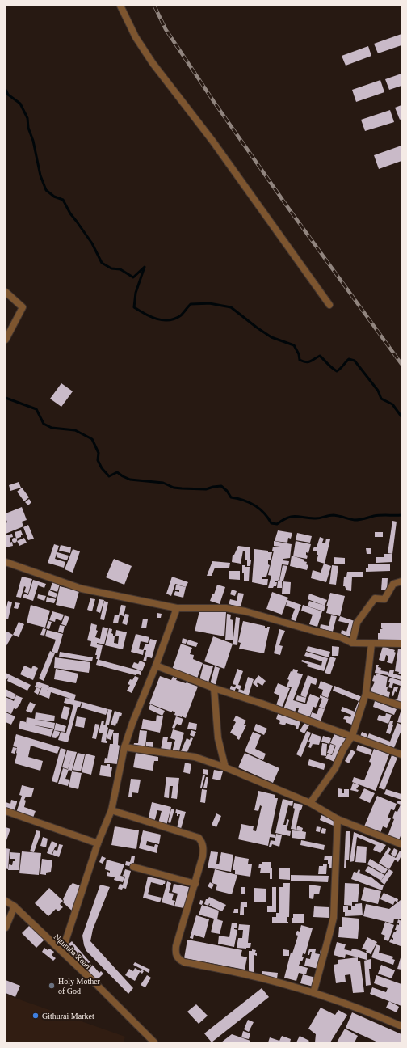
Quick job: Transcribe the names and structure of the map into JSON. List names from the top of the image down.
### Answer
{
  "streets": {
    "street": ["Ngumba Road"]
  },
  "places": ["Holy Mother of God", "Githurai Market"]
}
